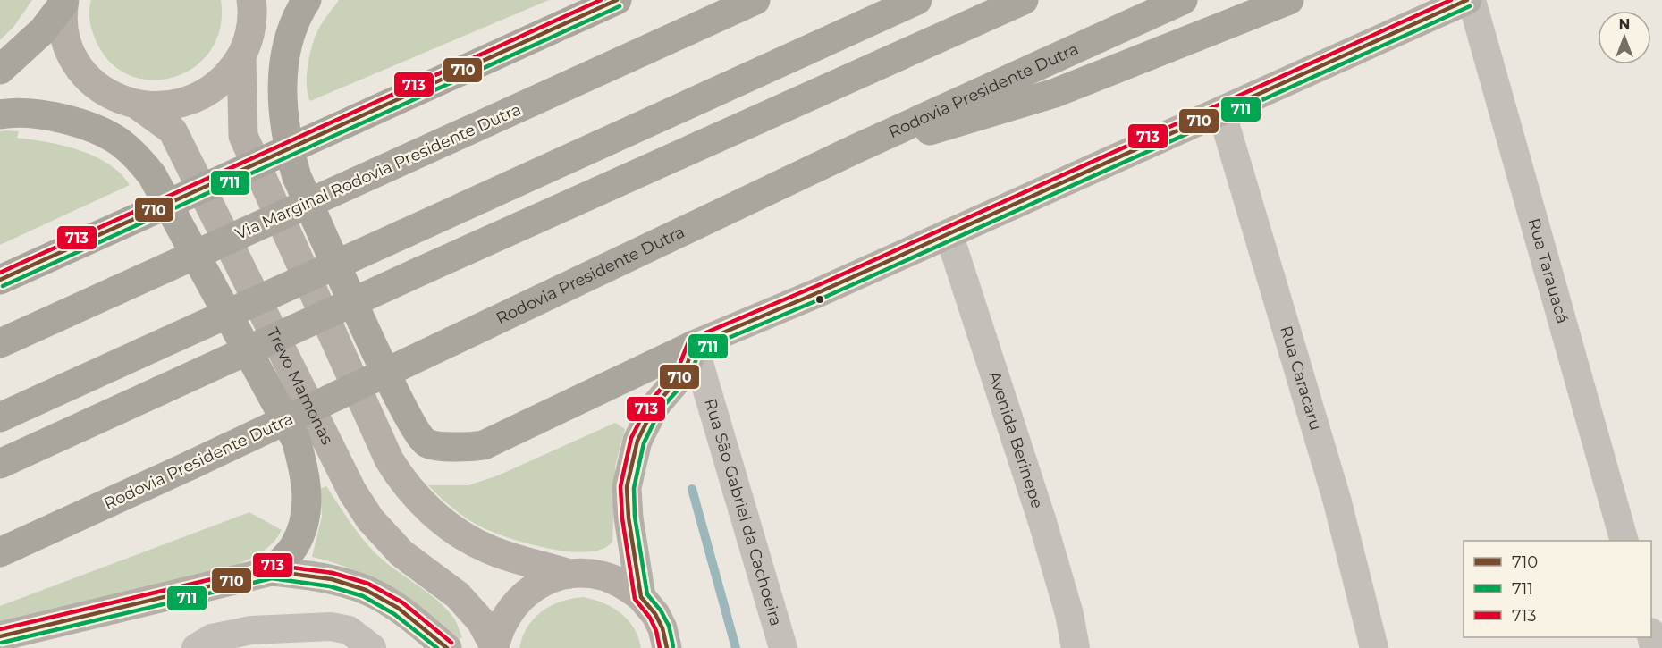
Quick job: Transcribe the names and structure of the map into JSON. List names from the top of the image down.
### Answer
{
  "streets": {
    "highway": ["Rodovia Presidente Dutra", "Via Marginal Rodovia Presidente Dutra"],
    "main road": ["Trevo Mamonas"],
    "street": [
      "Rua Tarauacá",
      "Rua Caracaru",
      "Avenida Berinepe",
      "Rua São Gabriel da Cachoeira"
    ]
  },
  "lines": ["transit line 710", "transit line 713", "transit line 711"],
  "legend": ["710", "711", "713"],
  "north": "top"
}
